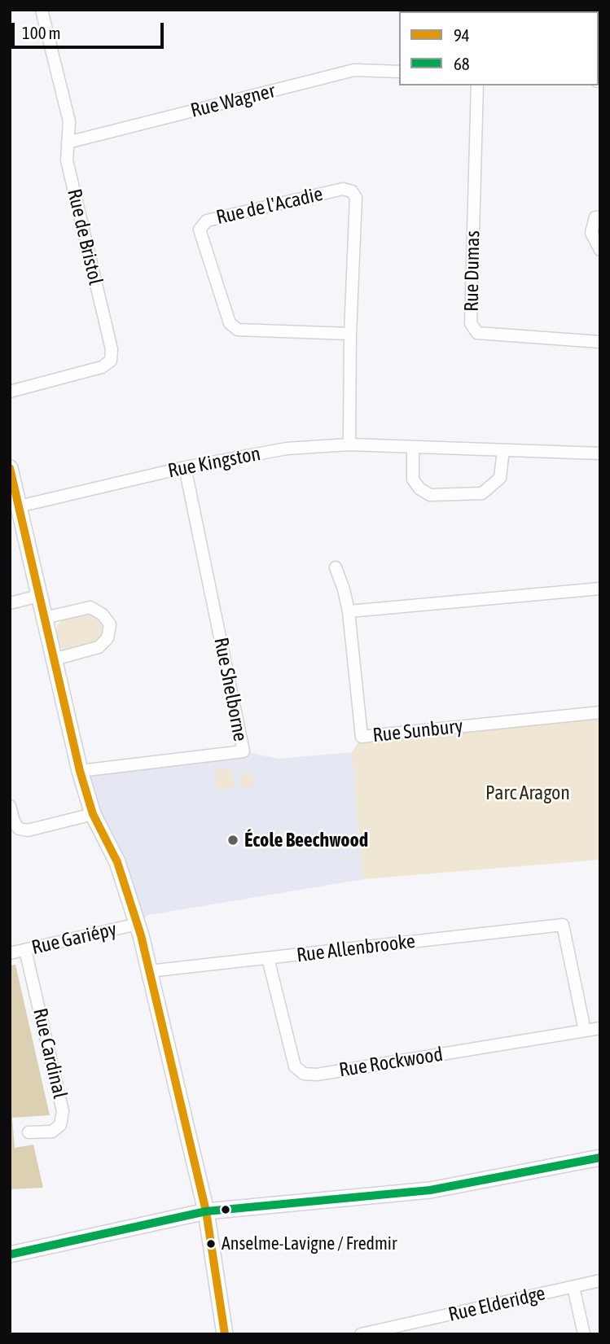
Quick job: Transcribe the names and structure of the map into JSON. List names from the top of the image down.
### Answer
{
  "streets": {
    "street": [
      "Rue Wagner",
      "Rue de l'Acadie",
      "Rue de Bristol",
      "Rue Dumas",
      "Rue Kingston",
      "Rue Shelborne",
      "Rue Sunbury",
      "Rue Gariépy",
      "Rue Allenbrooke",
      "Rue Cardinal",
      "Rue Rockwood",
      "Rue Elderidge"
    ]
  },
  "crossings": [
    ["Rue Wagner", "Rue de Bristol"],
    ["Rue de l'Acadie", "Rue Kingston"],
    ["Rue Kingston", "Rue Shelborne"],
    ["Rue Gariépy", "Rue Cardinal"],
    ["Rue Allenbrooke", "Rue Rockwood"]
  ],
  "parks": ["Parc Aragon"],
  "places": ["École Beechwood", "Anselme-Lavigne / Fredmir"],
  "lines": ["transit line 94", "transit line 68"],
  "legend": ["94", "68"],
  "scale_bar": "100 m"
}
